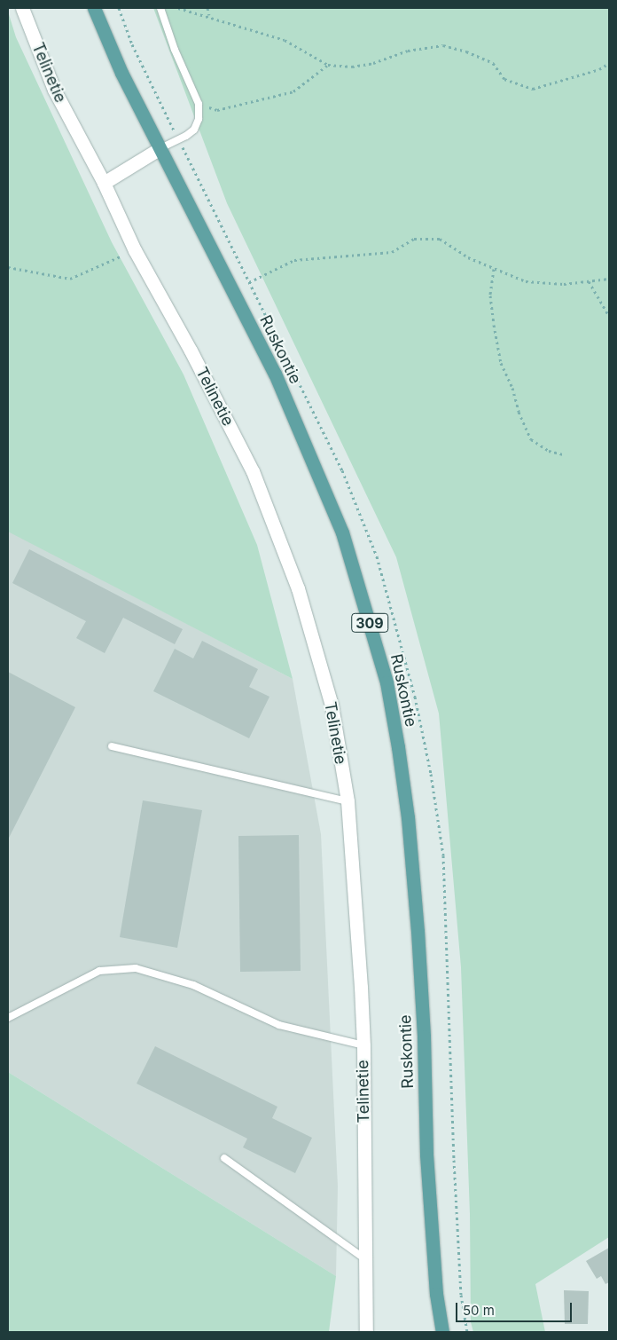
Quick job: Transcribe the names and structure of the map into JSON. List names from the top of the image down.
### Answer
{
  "streets": {
    "main road": ["Ruskontie", "309"],
    "street": ["Telinetie"]
  },
  "scale_bar": "50 m"
}
